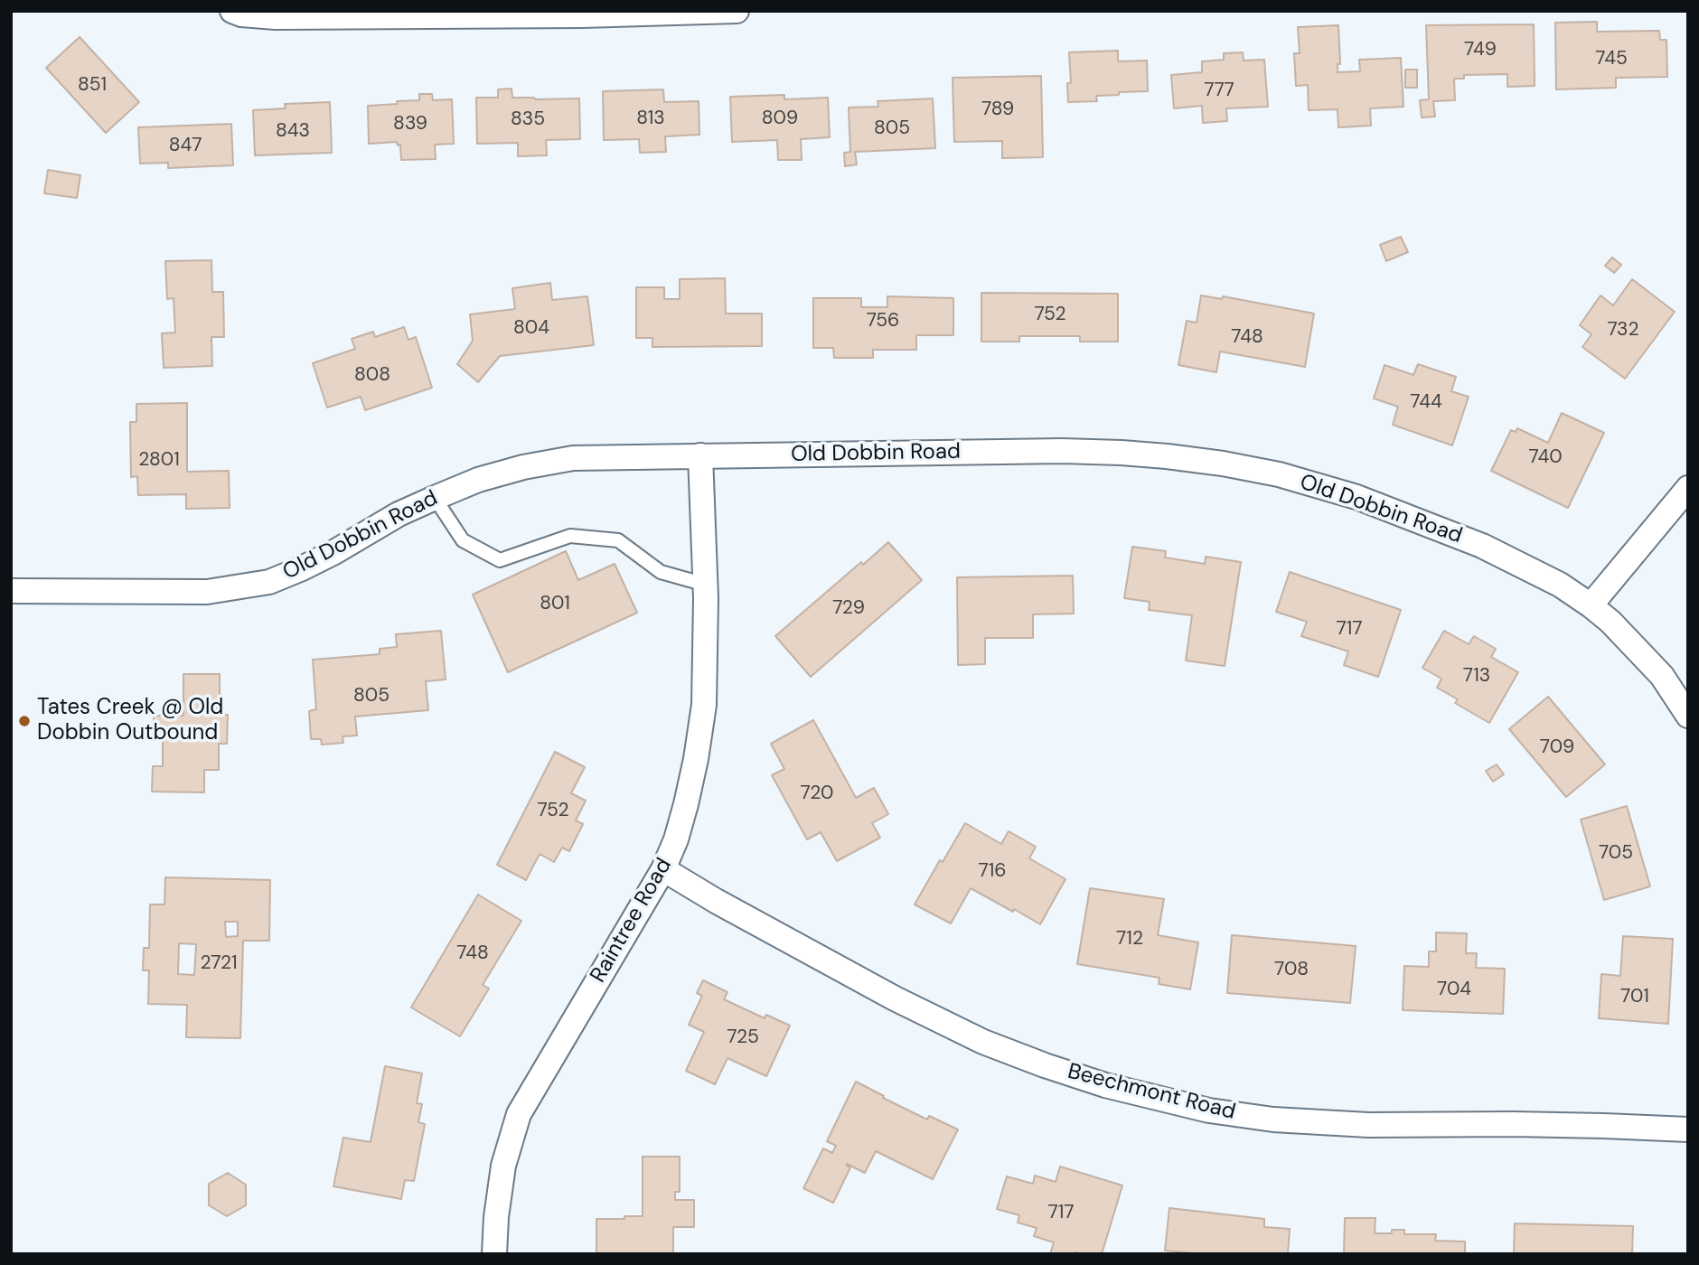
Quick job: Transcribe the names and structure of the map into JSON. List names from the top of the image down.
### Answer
{
  "streets": {
    "street": ["Old Dobbin Road", "Raintree Road", "Beechmont Road"]
  },
  "crossings": [
    ["Old Dobbin Road", "Raintree Road"],
    ["Raintree Road", "Beechmont Road"]
  ],
  "places": ["Tates Creek @ Old Dobbin Outbound"],
  "house_numbers": [
    "749",
    "745",
    "851",
    "777",
    "789",
    "813",
    "809",
    "835",
    "839",
    "805",
    "843",
    "847",
    "752",
    "756",
    "804",
    "732",
    "748",
    "808",
    "744",
    "740",
    "2801",
    "801",
    "729",
    "717",
    "713",
    "805",
    "709",
    "720",
    "752",
    "705",
    "716",
    "712",
    "748",
    "2721",
    "708",
    "704",
    "701",
    "725",
    "717"
  ]
}
